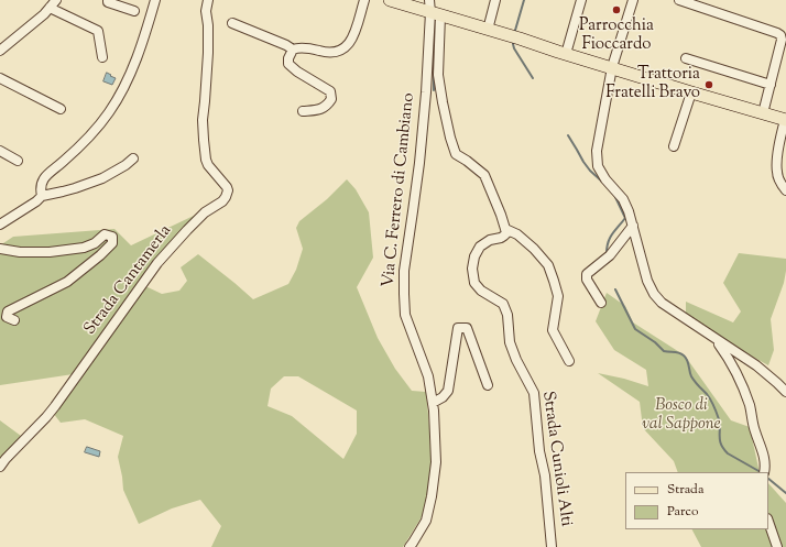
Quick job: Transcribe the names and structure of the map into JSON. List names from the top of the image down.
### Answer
{
  "streets": {
    "street": ["Via C. Ferrero di Cambiano", "Strada Cantamerla", "Strada Cunioli Alti"]
  },
  "parks": ["Bosco di val Sappone"],
  "places": ["Parrocchia Fioccardo", "Trattoria Fratelli Bravo"],
  "legend": ["Strada", "Parco"]
}
